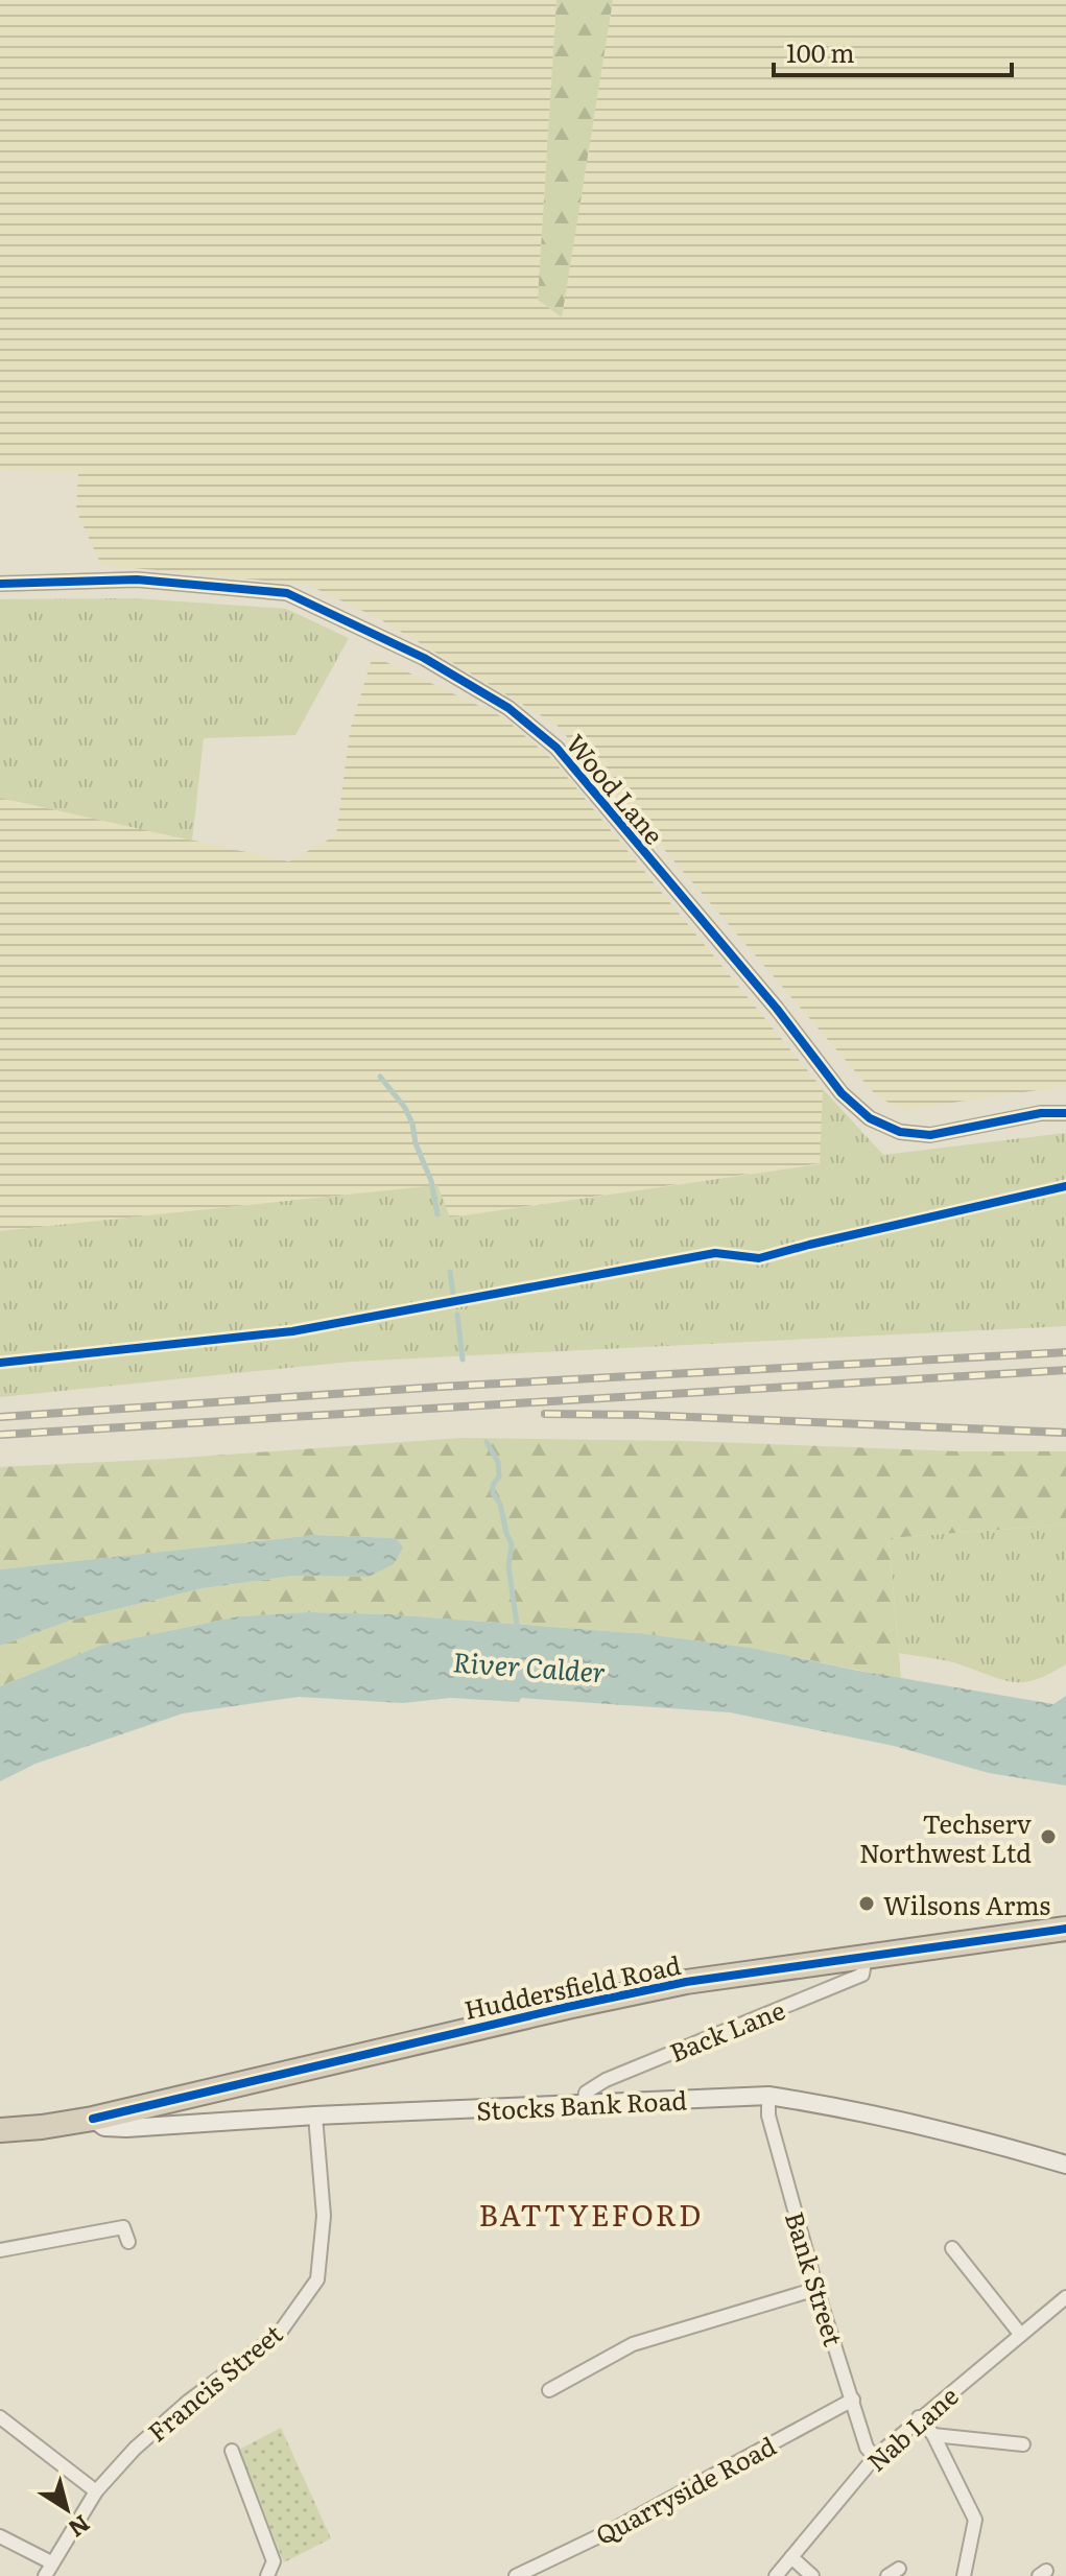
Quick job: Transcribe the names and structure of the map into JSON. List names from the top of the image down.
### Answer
{
  "streets": {
    "highway": ["Huddersfield Road"],
    "street": [
      "Wood Lane",
      "Back Lane",
      "Stocks Bank Road",
      "Bank Street",
      "Francis Street",
      "Nab Lane",
      "Quarryside Road"
    ]
  },
  "crossings": [
    ["Huddersfield Road", "Back Lane"],
    ["Huddersfield Road", "Stocks Bank Road"],
    ["Back Lane", "Stocks Bank Road"],
    ["Stocks Bank Road", "Bank Street"],
    ["Stocks Bank Road", "Francis Street"],
    ["Bank Street", "Nab Lane"],
    ["Bank Street", "Quarryside Road"]
  ],
  "districts": ["BATTYEFORD"],
  "water": ["River Calder"],
  "places": ["Techserv Northwest Ltd", "Wilsons Arms"],
  "scale_bar": "100 m",
  "north": "bottom right"
}
